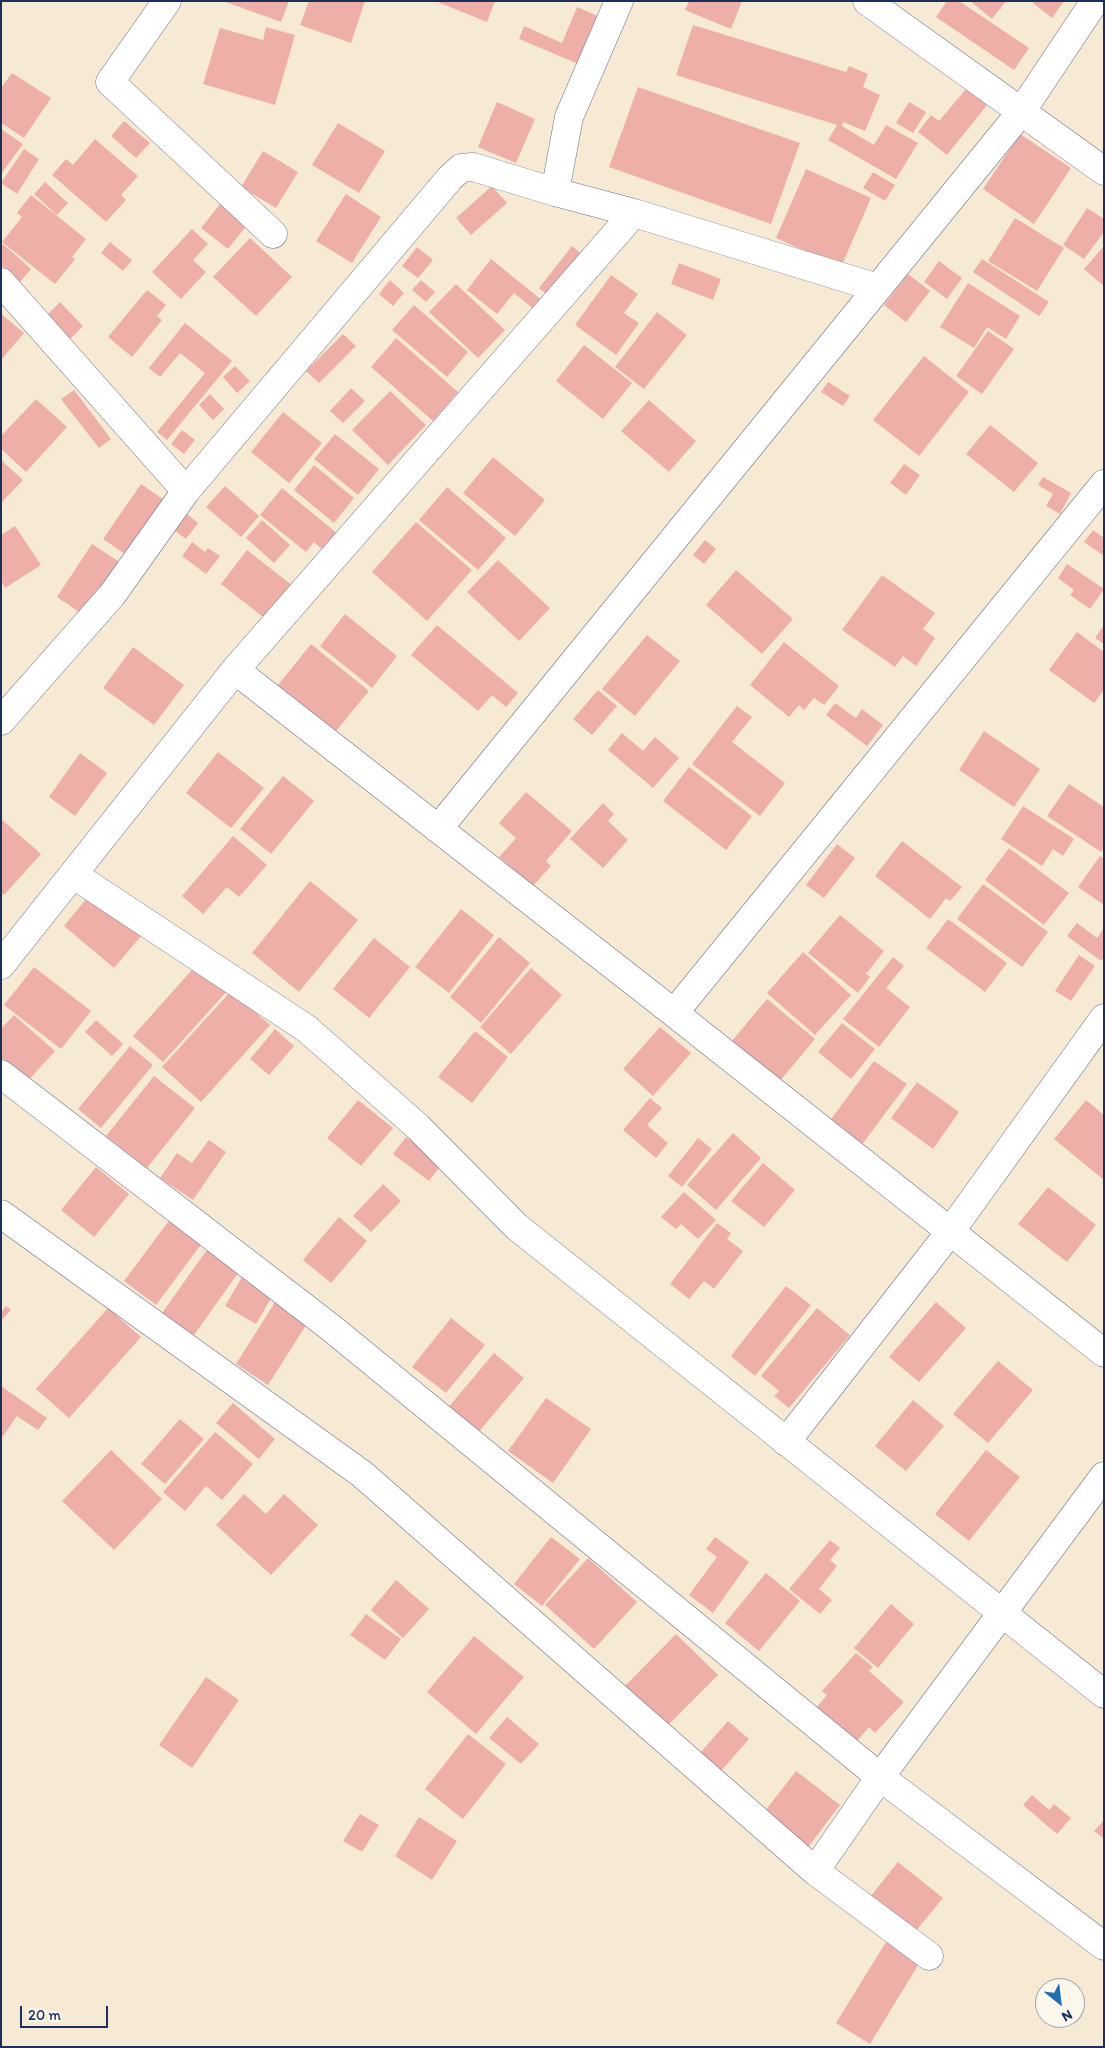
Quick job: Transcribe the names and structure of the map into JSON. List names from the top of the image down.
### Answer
{
  "scale_bar": "20 m",
  "north": "bottom right"
}
